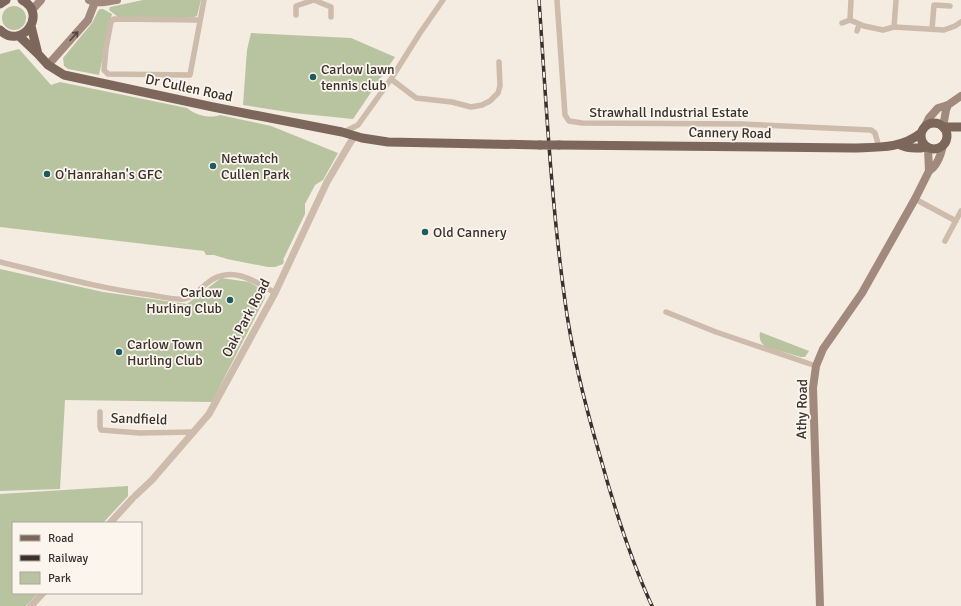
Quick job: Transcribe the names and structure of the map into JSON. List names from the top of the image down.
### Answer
{
  "streets": {
    "main road": ["Dr Cullen Road", "Cannery Road", "Athy Road"],
    "street": ["Strawhall Industrial Estate", "Oak Park Road", "Sandfield"]
  },
  "crossings": [
    ["Dr Cullen Road", "Cannery Road"],
    ["Dr Cullen Road", "Oak Park Road"],
    ["Strawhall Industrial Estate", "Cannery Road"],
    ["Cannery Road", "Oak Park Road"],
    ["Cannery Road", "Athy Road"],
    ["Oak Park Road", "Sandfield"]
  ],
  "places": [
    "Carlow lawn tennis club",
    "Netwatch Cullen Park",
    "O'Hanrahan's GFC",
    "Old Cannery",
    "Carlow Hurling Club",
    "Carlow Town Hurling Club"
  ],
  "legend": ["Road", "Railway", "Park"]
}
